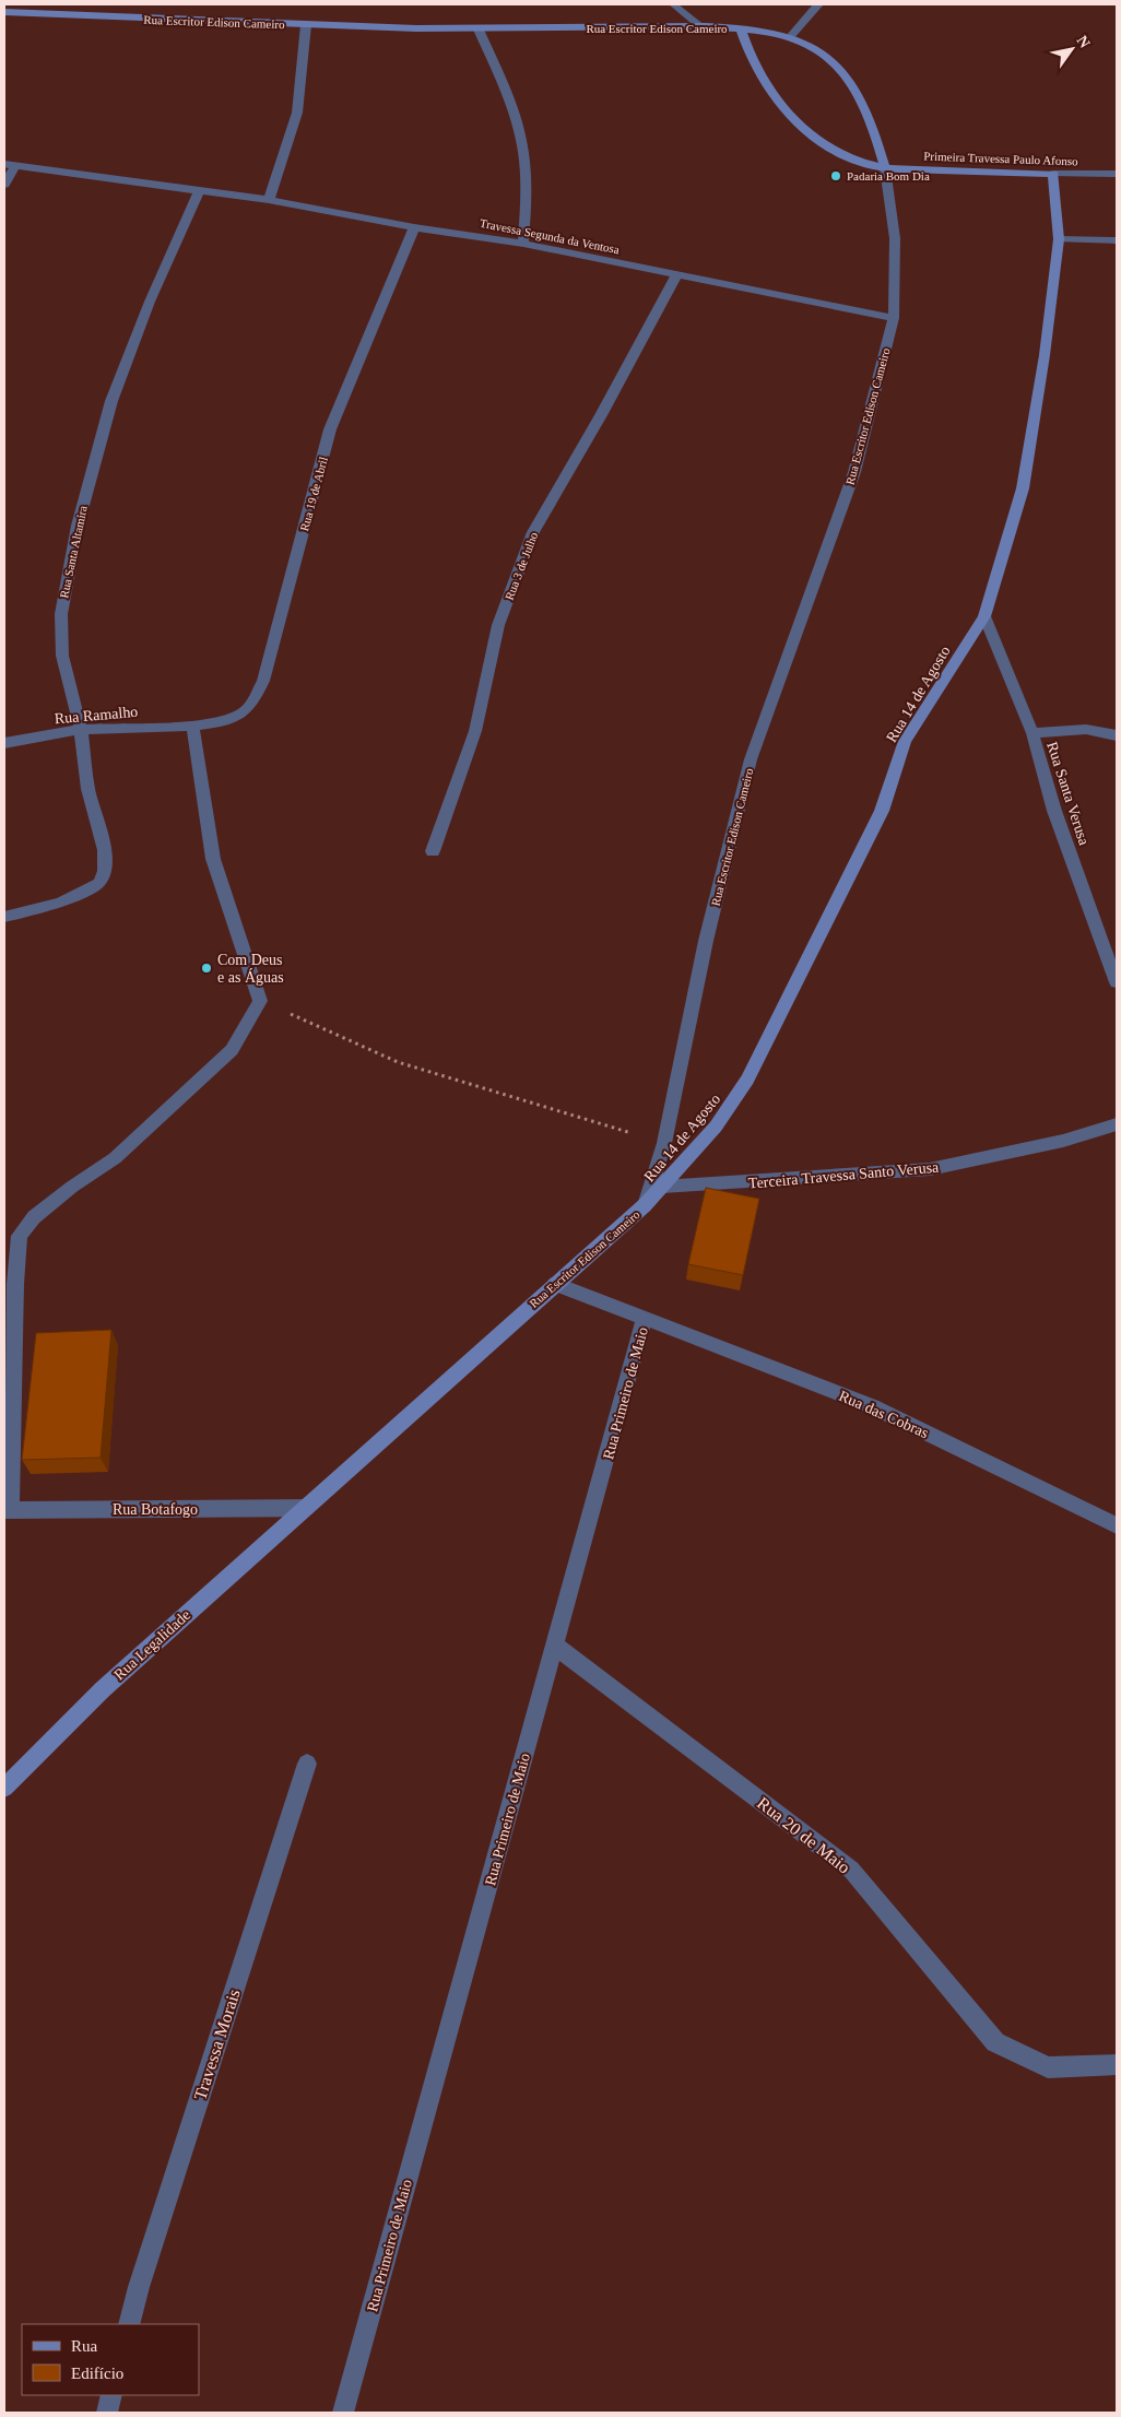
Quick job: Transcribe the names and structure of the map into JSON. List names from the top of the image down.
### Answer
{
  "streets": {
    "street": [
      "Rua Escritor Edison Cameiro",
      "Primeira Travessa Paulo Afonso",
      "Travessa Segunda da Ventosa",
      "Rua 19 de Abril",
      "Rua Santa Altamira",
      "Rua 3 de Julho",
      "Rua 14 de Agosto",
      "Rua Ramalho",
      "Rua Santa Verusa",
      "Terceira Travessa Santo Verusa",
      "Rua Primeiro de Maio",
      "Rua das Cobras",
      "Rua Botafogo",
      "Rua Legalidade",
      "Rua 20 de Maio",
      "Travessa Morais"
    ]
  },
  "crossings": [
    ["Rua Escritor Edison Cameiro", "Primeira Travessa Paulo Afonso"],
    ["Rua Escritor Edison Cameiro", "Travessa Segunda da Ventosa"],
    ["Rua Escritor Edison Cameiro", "Rua 14 de Agosto"],
    ["Rua Escritor Edison Cameiro", "Rua Primeiro de Maio"],
    ["Rua Escritor Edison Cameiro", "Rua Botafogo"],
    ["Rua Escritor Edison Cameiro", "Rua Legalidade"],
    ["Primeira Travessa Paulo Afonso", "Rua 14 de Agosto"],
    ["Travessa Segunda da Ventosa", "Rua 19 de Abril"],
    ["Travessa Segunda da Ventosa", "Rua Santa Altamira"],
    ["Travessa Segunda da Ventosa", "Rua 3 de Julho"],
    ["Rua 19 de Abril", "Rua Ramalho"],
    ["Rua Santa Altamira", "Rua Ramalho"],
    ["Rua 14 de Agosto", "Rua Santa Verusa"],
    ["Rua 14 de Agosto", "Terceira Travessa Santo Verusa"],
    ["Rua Primeiro de Maio", "Rua das Cobras"],
    ["Rua Primeiro de Maio", "Rua 20 de Maio"],
    ["Rua Botafogo", "Rua Legalidade"]
  ],
  "places": ["Padaria Bom Dia", "Com Deus e as Águas"],
  "legend": ["Rua", "Edifício"],
  "north": "top right"
}
